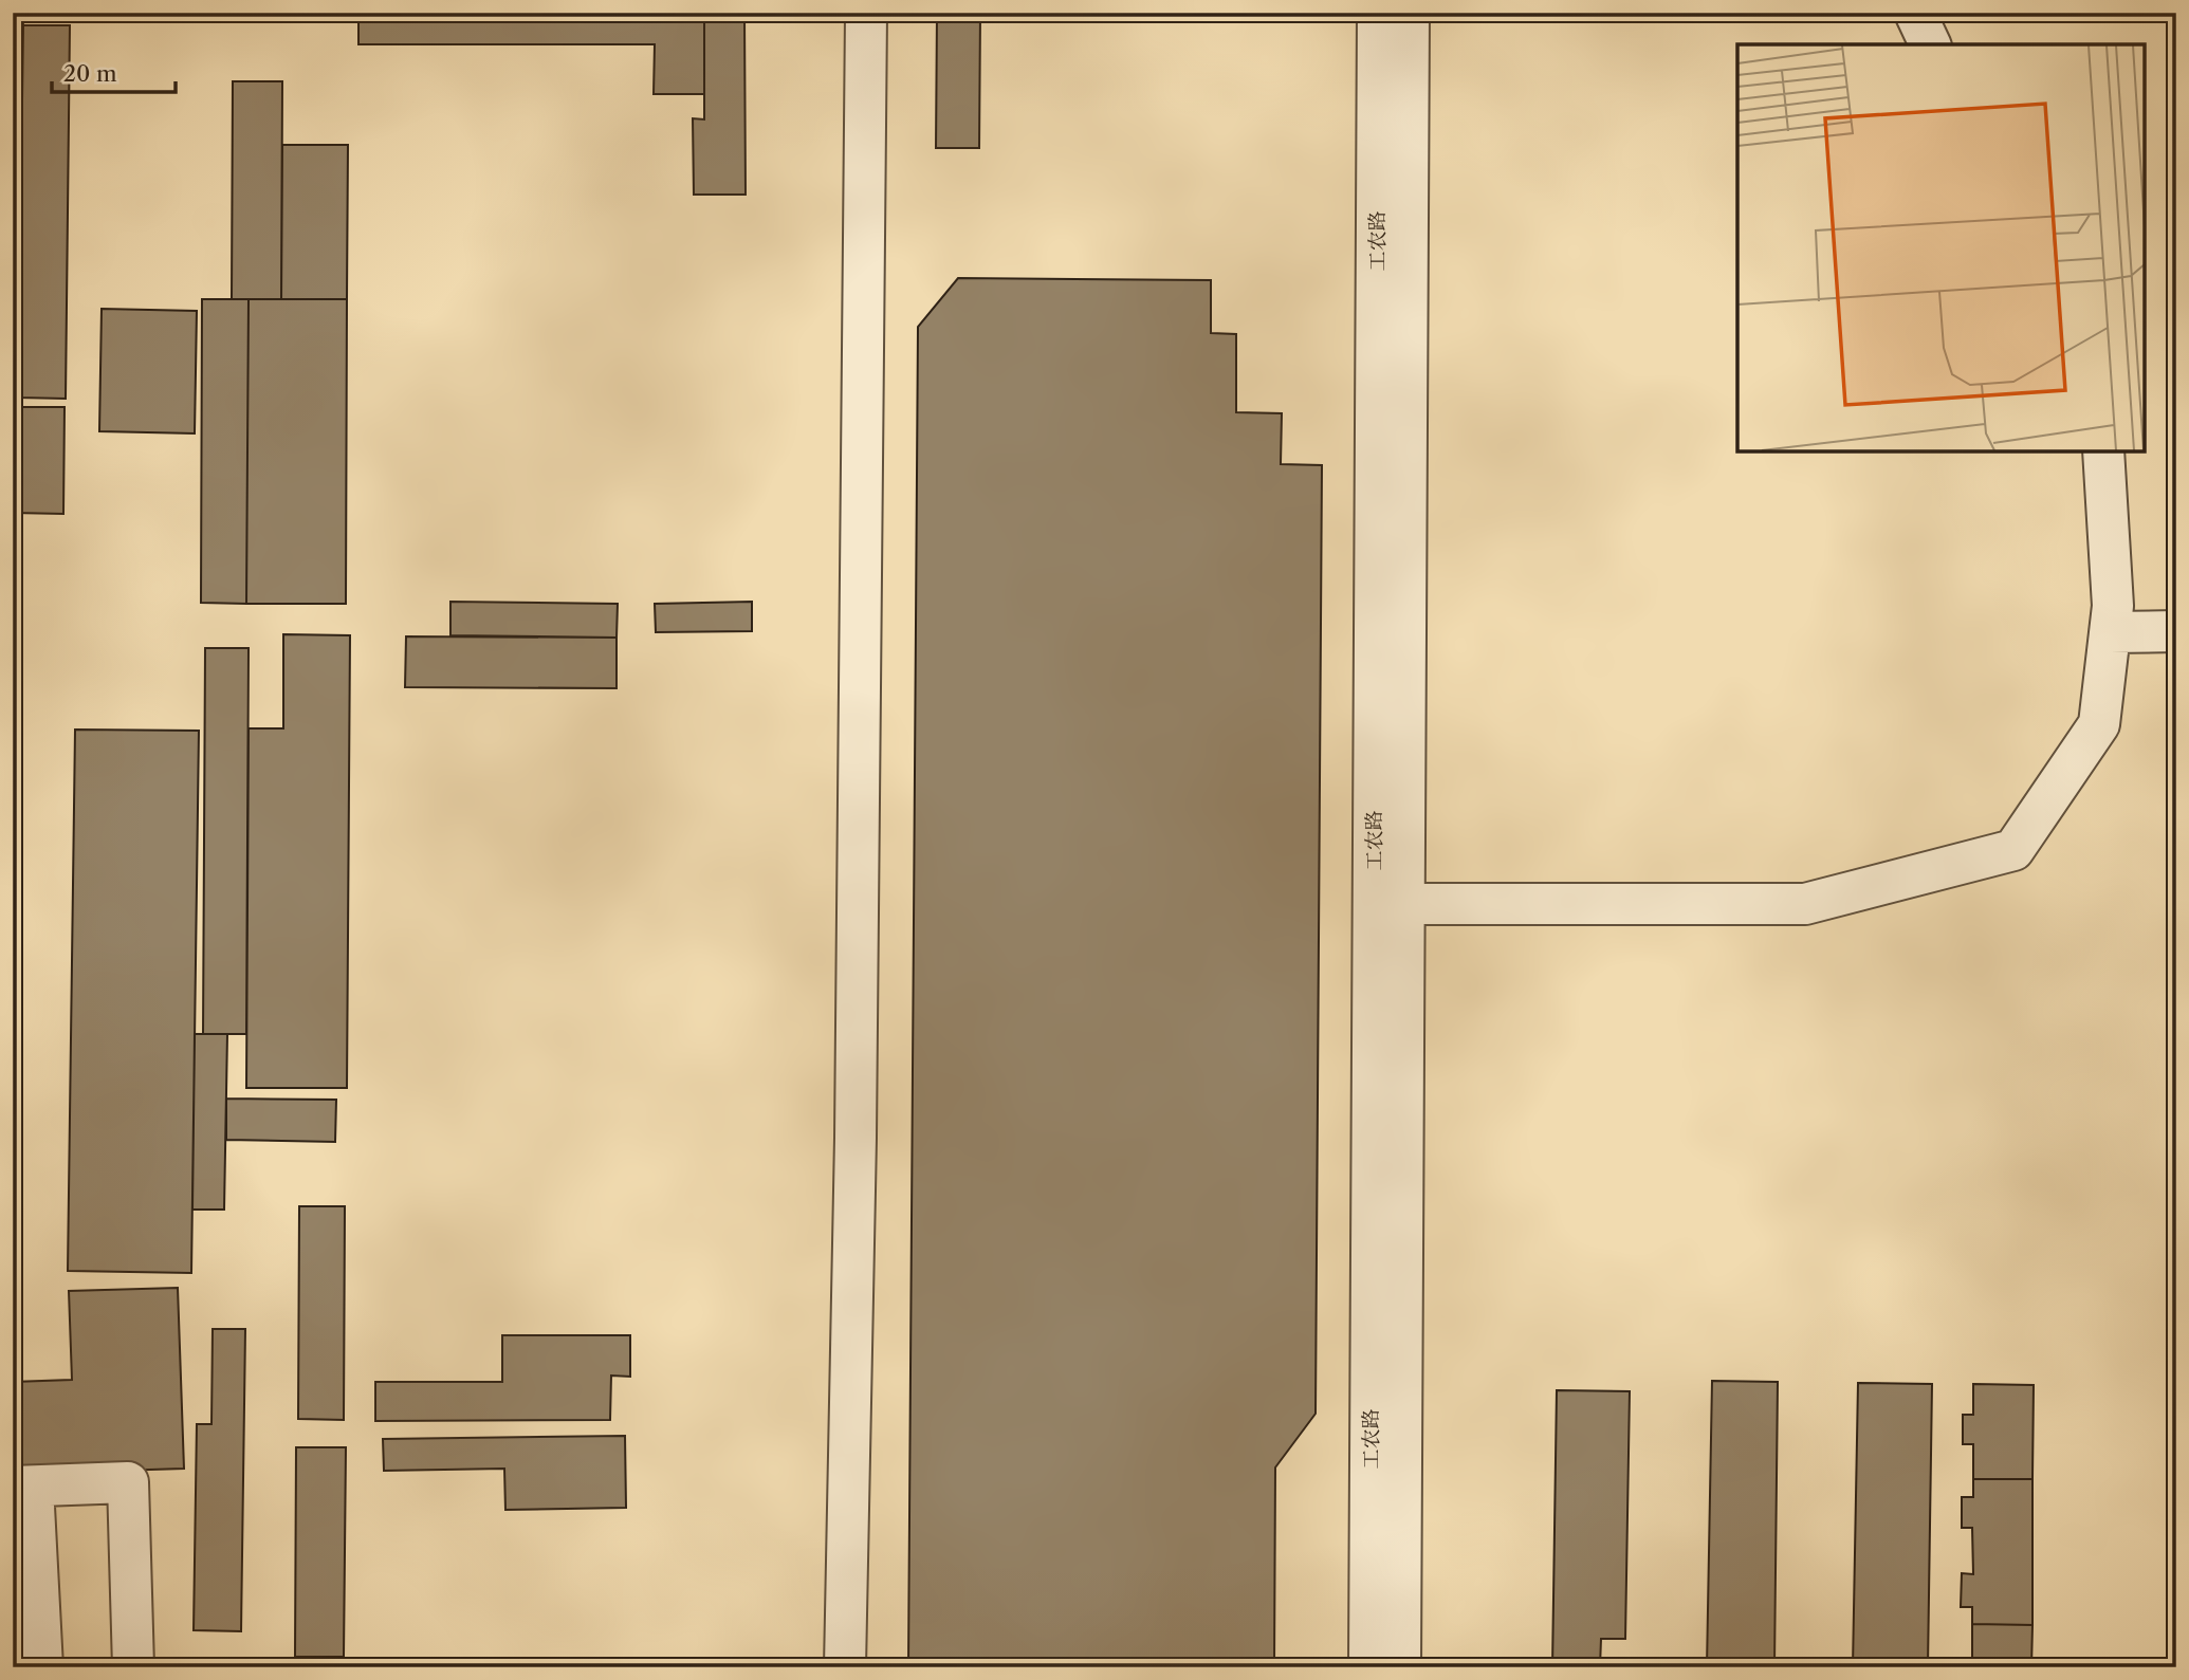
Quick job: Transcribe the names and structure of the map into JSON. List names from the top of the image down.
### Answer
{
  "streets": {
    "street": ["工农路"]
  },
  "scale_bar": "20 m"
}
